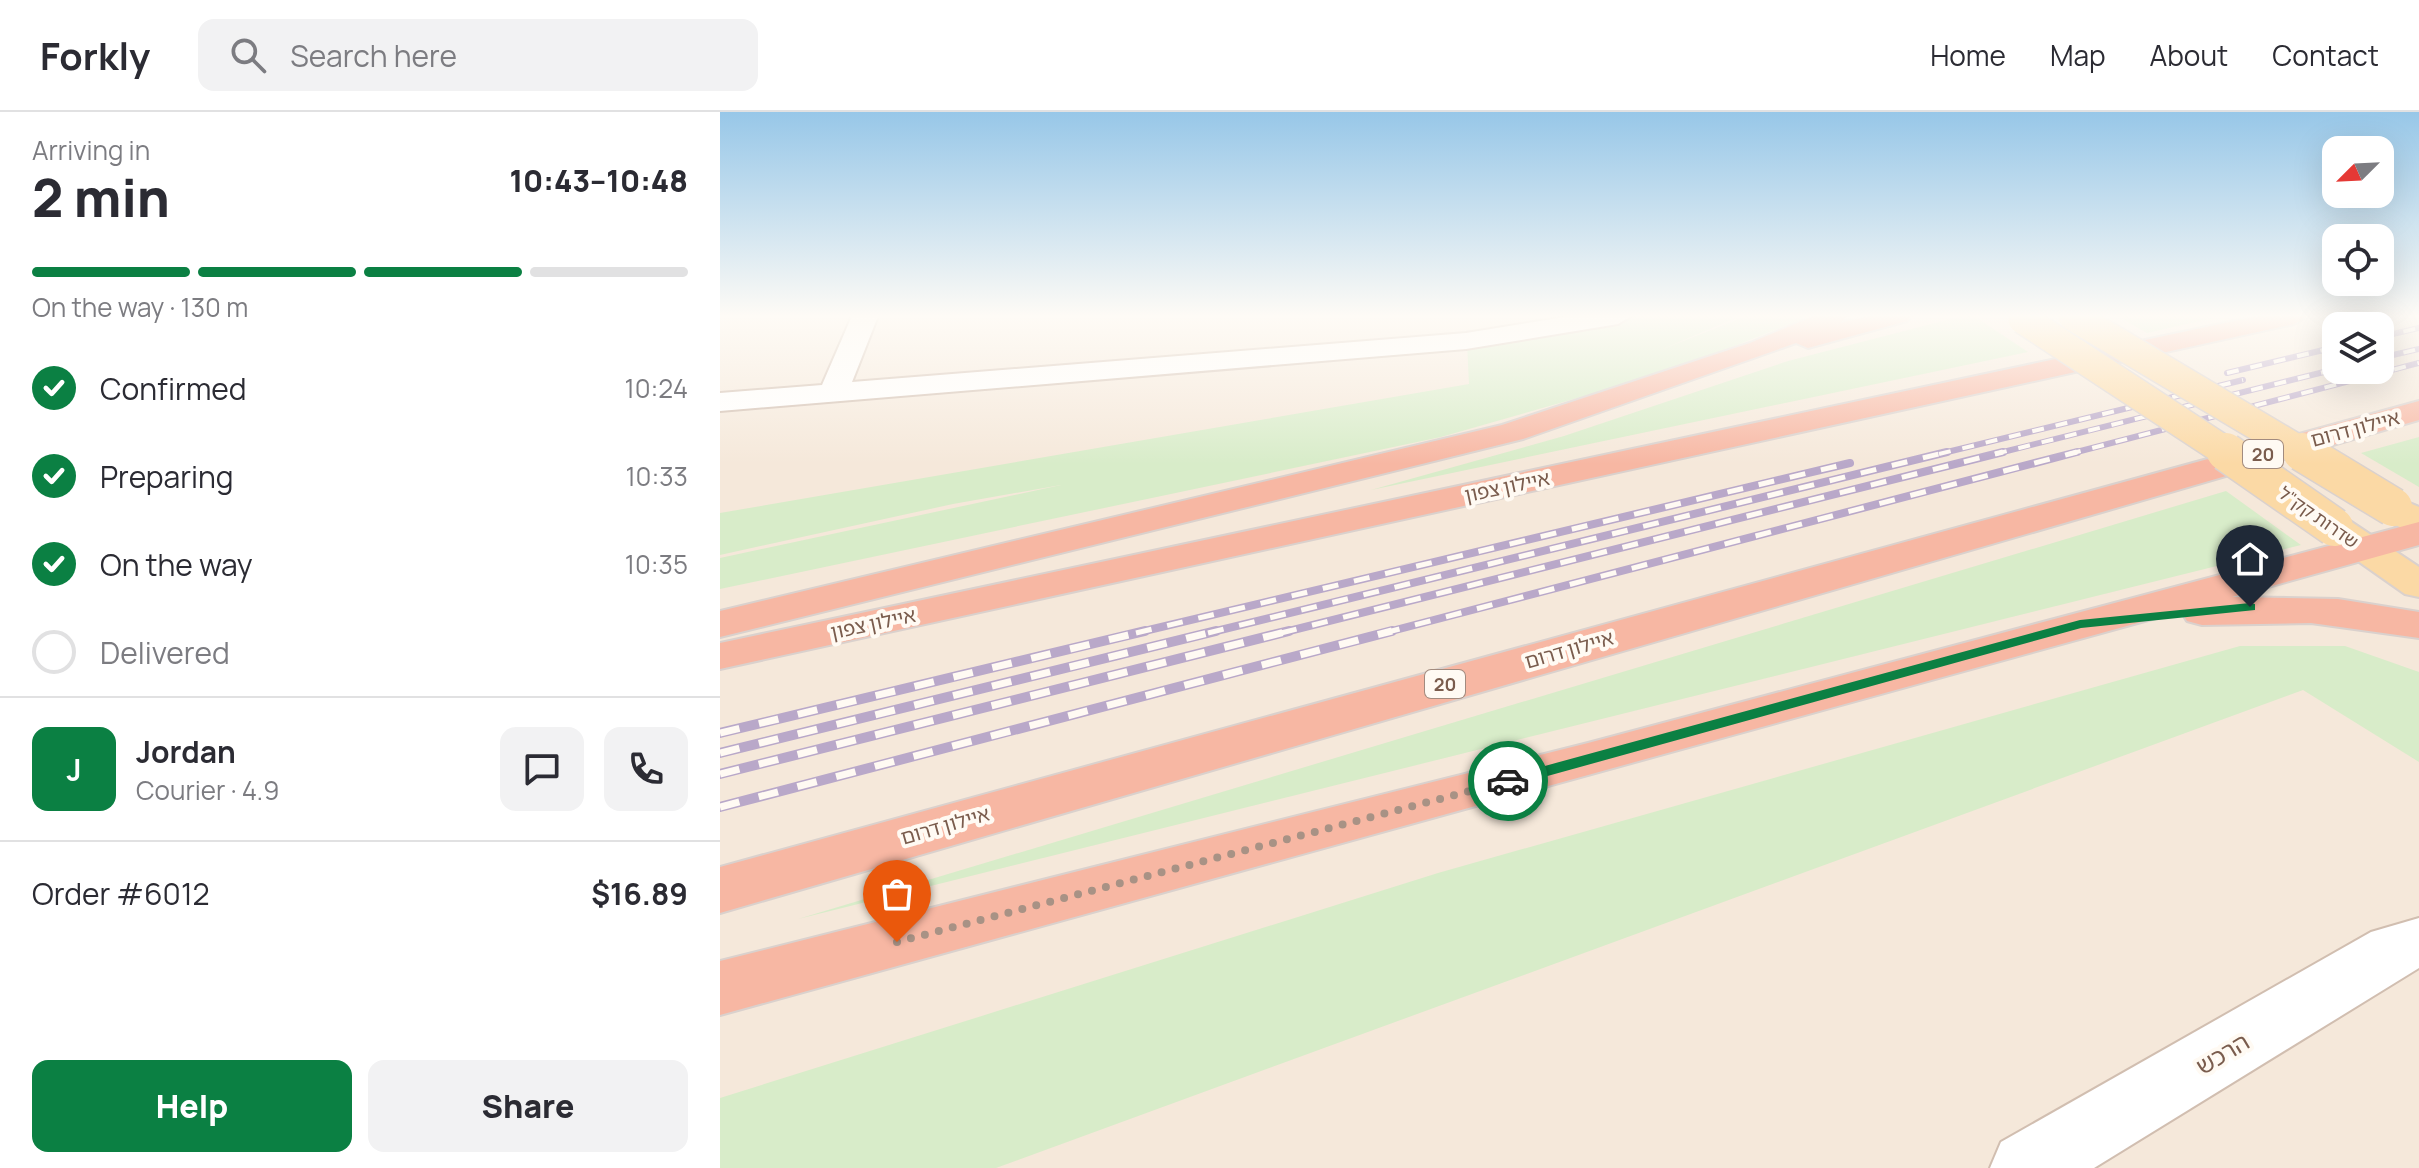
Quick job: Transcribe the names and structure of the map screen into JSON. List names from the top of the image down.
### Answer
{
  "streets": {
    "highway": ["איילון דרום", "20", "איילון צפון"],
    "main road": ["שדרות קק\"ל"],
    "street": ["הרכש"]
  },
  "north": "bottom left",
  "page": {
    "header": "Forkly",
    "search": "Search here",
    "nav": [
      "Home",
      "Map",
      "About",
      "Contact"
    ],
    "heading": ["2 min", "Arriving in", "10:43–10:48"],
    "panel": [
      "Jordan",
      "Courier · 4.9",
      "Order #6012",
      "$16.89"
    ],
    "bar": "On the way · 130 m",
    "list": [
      ["Confirmed", "10:24"],
      ["Preparing", "10:33"],
      ["On the way", "10:35"],
      "Delivered"
    ],
    "round": "J",
    "buttons": ["Help", "Share"]
  }
}
